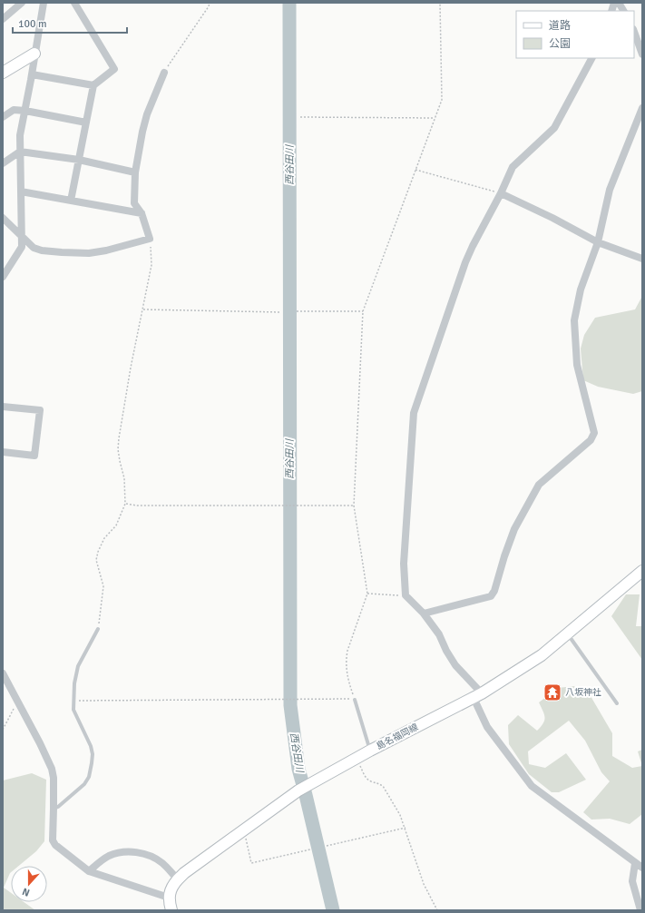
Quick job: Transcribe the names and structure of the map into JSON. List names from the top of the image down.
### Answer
{
  "streets": {
    "main road": ["島名福岡線"]
  },
  "water": ["西谷田川"],
  "places": {
    "temple": ["八坂神社"]
  },
  "legend": ["道路", "公園"],
  "scale_bar": "100 m",
  "north": "bottom"
}
